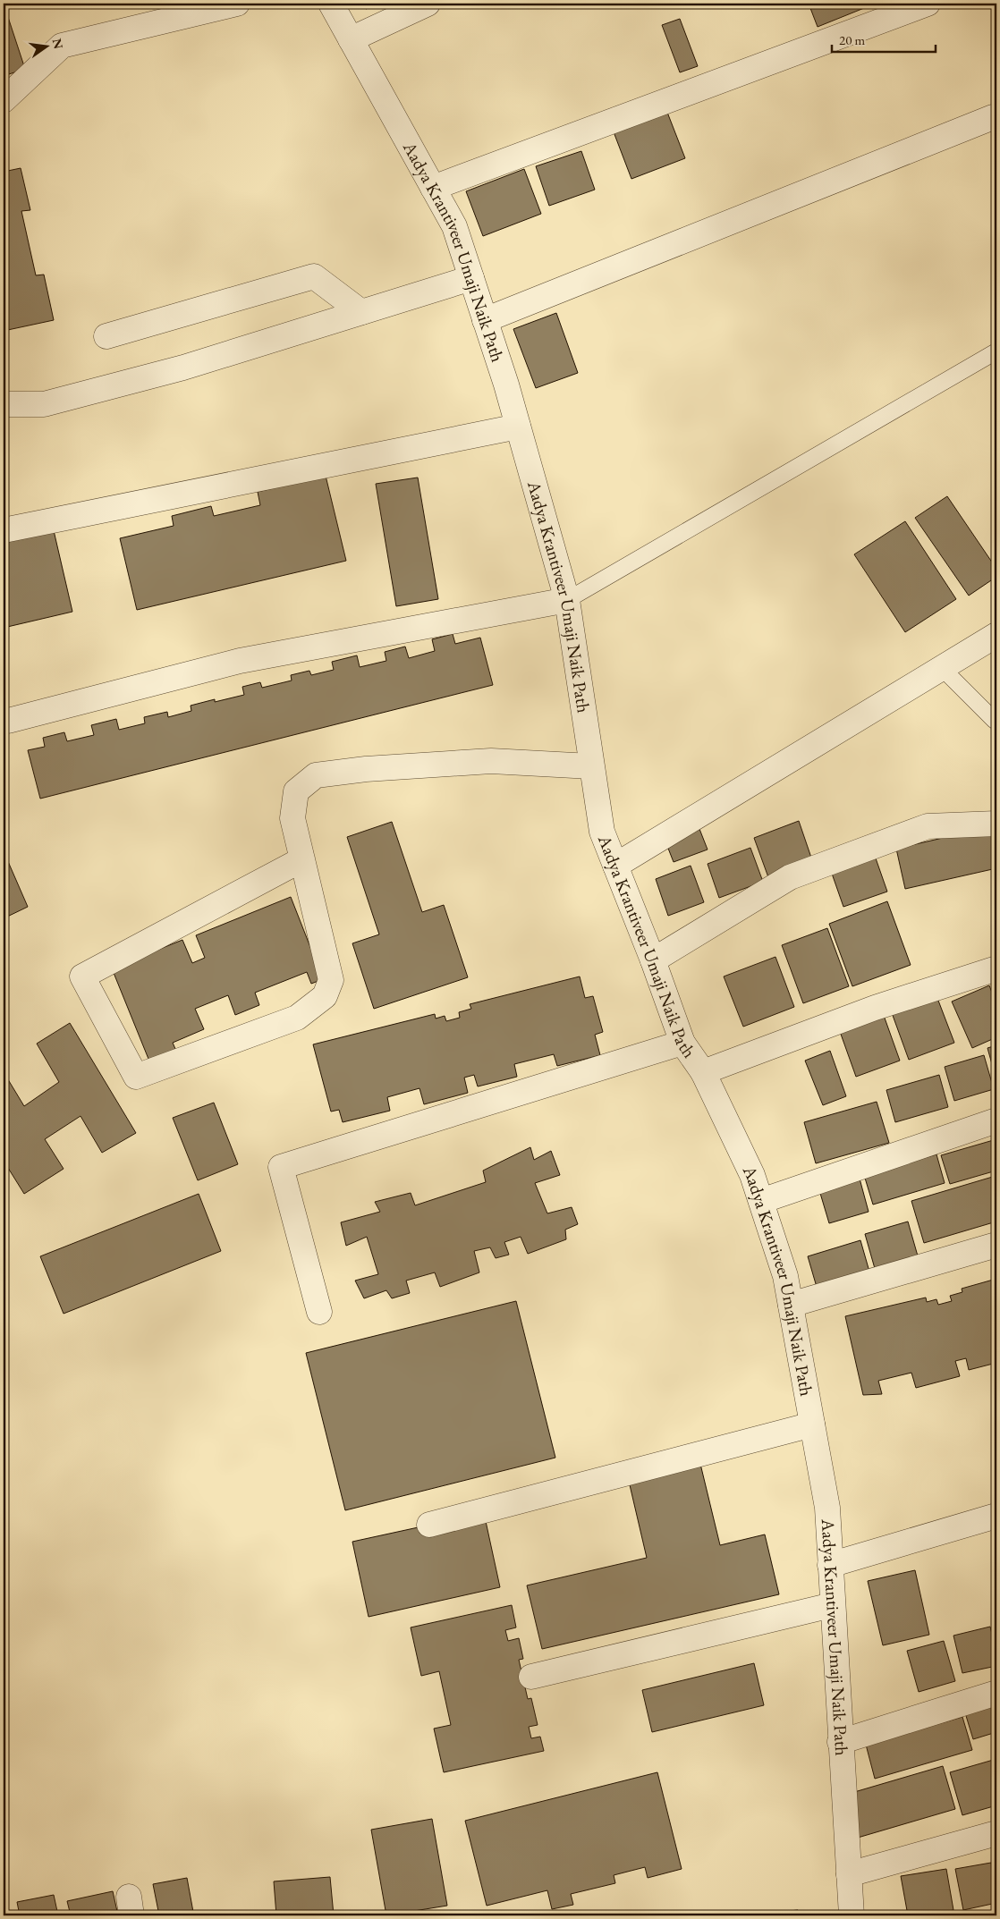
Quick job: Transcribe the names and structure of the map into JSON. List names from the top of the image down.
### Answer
{
  "streets": {
    "street": ["Aadya Krantiveer Umaji Naik Path"]
  },
  "scale_bar": "20 m",
  "north": "right"
}
